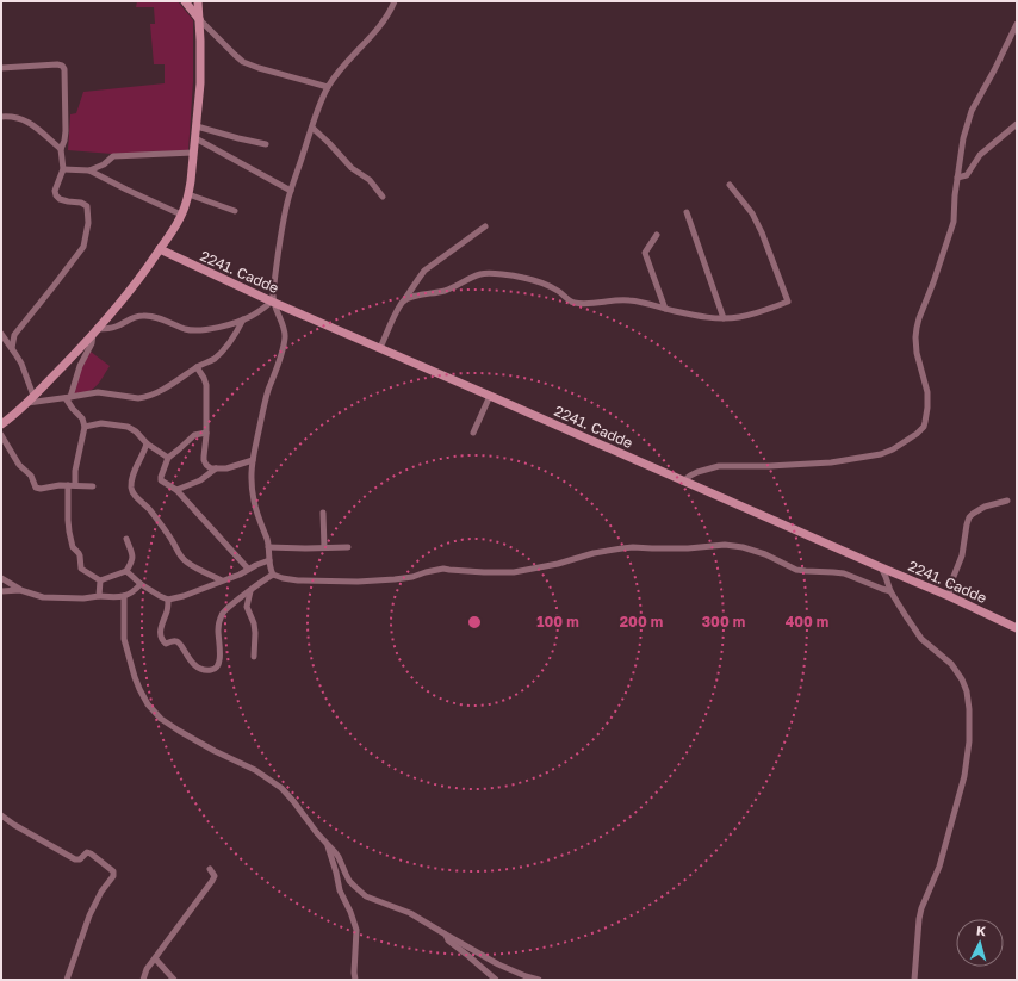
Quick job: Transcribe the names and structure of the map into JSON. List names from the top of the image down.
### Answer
{
  "streets": {
    "street": ["2241. Cadde"]
  },
  "north": "top",
  "rings": [
    "100 m",
    "200 m",
    "300 m",
    "400 m"
  ]
}
